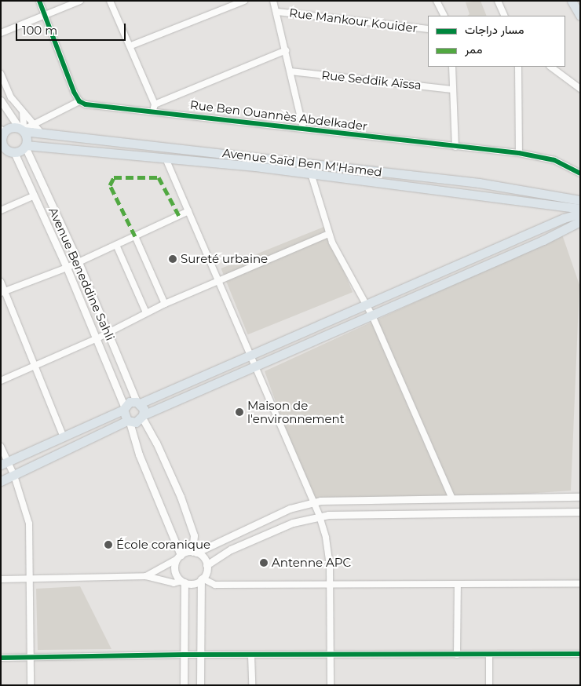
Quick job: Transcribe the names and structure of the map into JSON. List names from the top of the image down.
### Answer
{
  "streets": {
    "main road": ["Avenue Saïd Ben M'Hamed"],
    "street": [
      "Rue Mankour Kouider",
      "Rue Seddik Aïssa",
      "Rue Ben Ouannès Abdelkader",
      "Avenue Beneddine Sahli"
    ]
  },
  "crossings": [
    ["Avenue Saïd Ben M'Hamed", "Avenue Beneddine Sahli"]
  ],
  "places": [
    "Sureté urbaine",
    "Maison de l'environnement",
    "École coranique",
    "Antenne APC"
  ],
  "legend": ["مسار دراجات", "ممر"],
  "scale_bar": "100 m"
}
